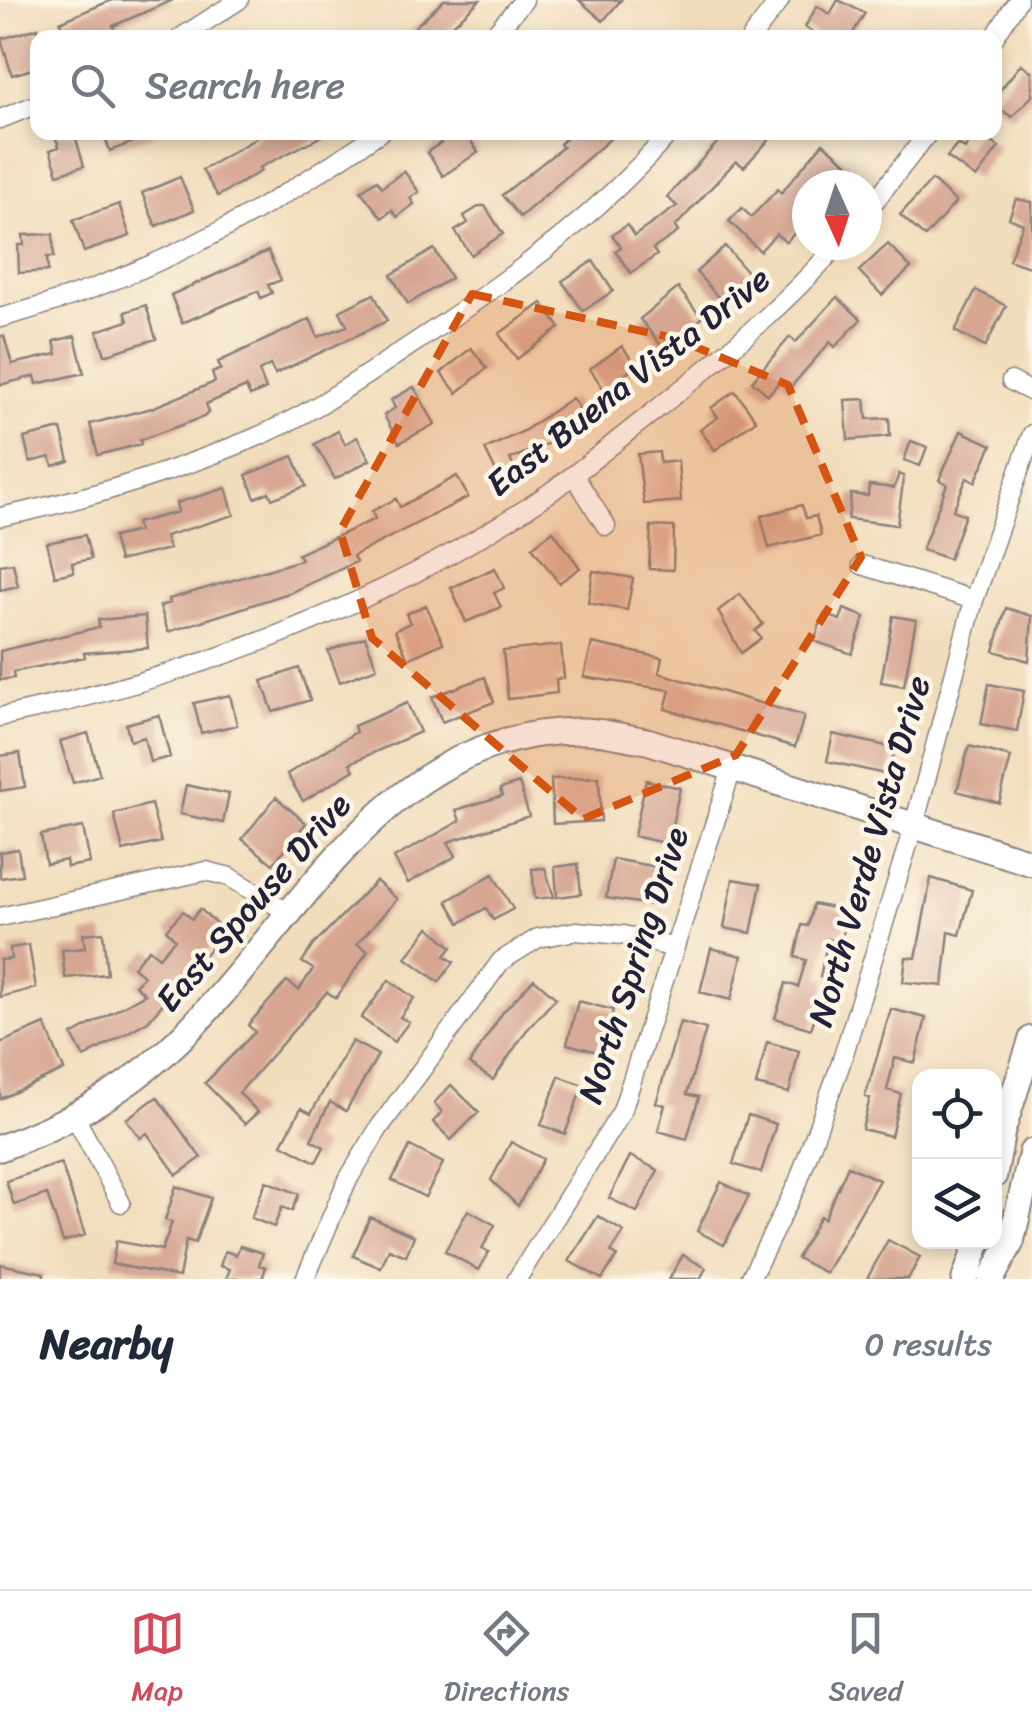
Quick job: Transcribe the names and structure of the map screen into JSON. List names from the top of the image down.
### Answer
{
  "streets": {
    "main road": ["East Spouse Drive"],
    "street": ["East Buena Vista Drive", "North Verde Vista Drive", "North Spring Drive"]
  },
  "crossings": [
    ["North Verde Vista Drive", "East Spouse Drive"],
    ["East Spouse Drive", "North Spring Drive"]
  ],
  "north": "bottom",
  "page": {
    "search": "Search here",
    "heading": ["Nearby", "0 results"],
    "nav": ["Map", "Directions", "Saved"]
  }
}
